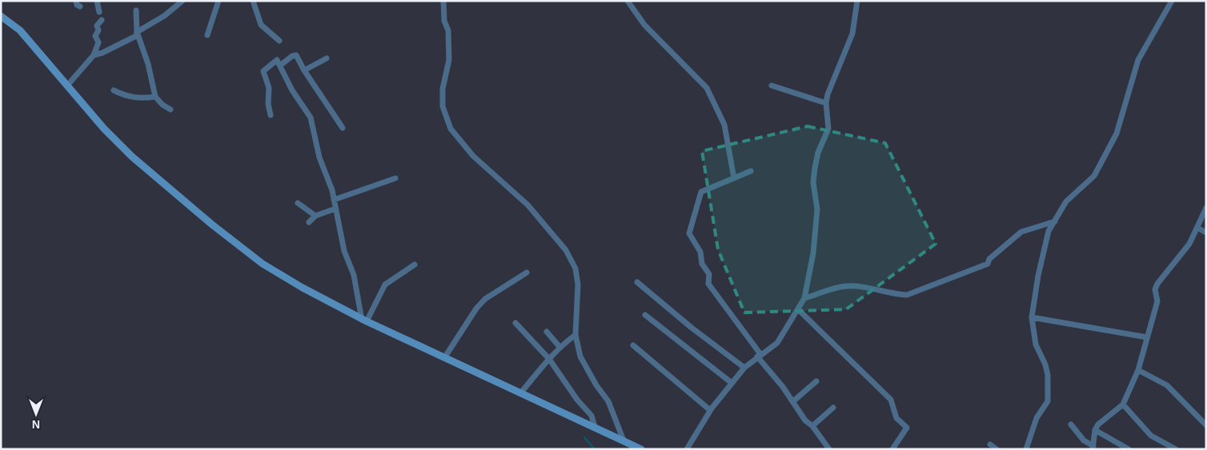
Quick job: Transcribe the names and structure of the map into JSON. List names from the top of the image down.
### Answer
{
  "north": "bottom"
}
